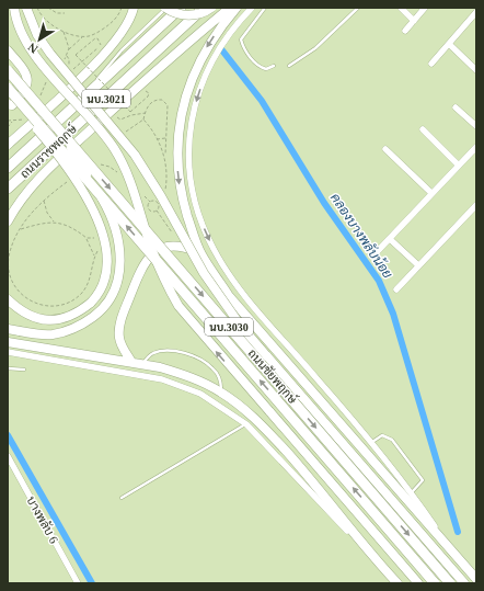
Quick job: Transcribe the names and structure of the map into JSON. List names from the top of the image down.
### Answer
{
  "streets": {
    "main road": [
      "นบ.3021",
      "ถนนราชพฤกษ์",
      "นบ.3030",
      "ถนนชัยพฤกษ์"
    ],
    "street": ["บางพลับ 6"]
  },
  "water": ["คลองบางพลับน้อย"],
  "north": "bottom left"
}
